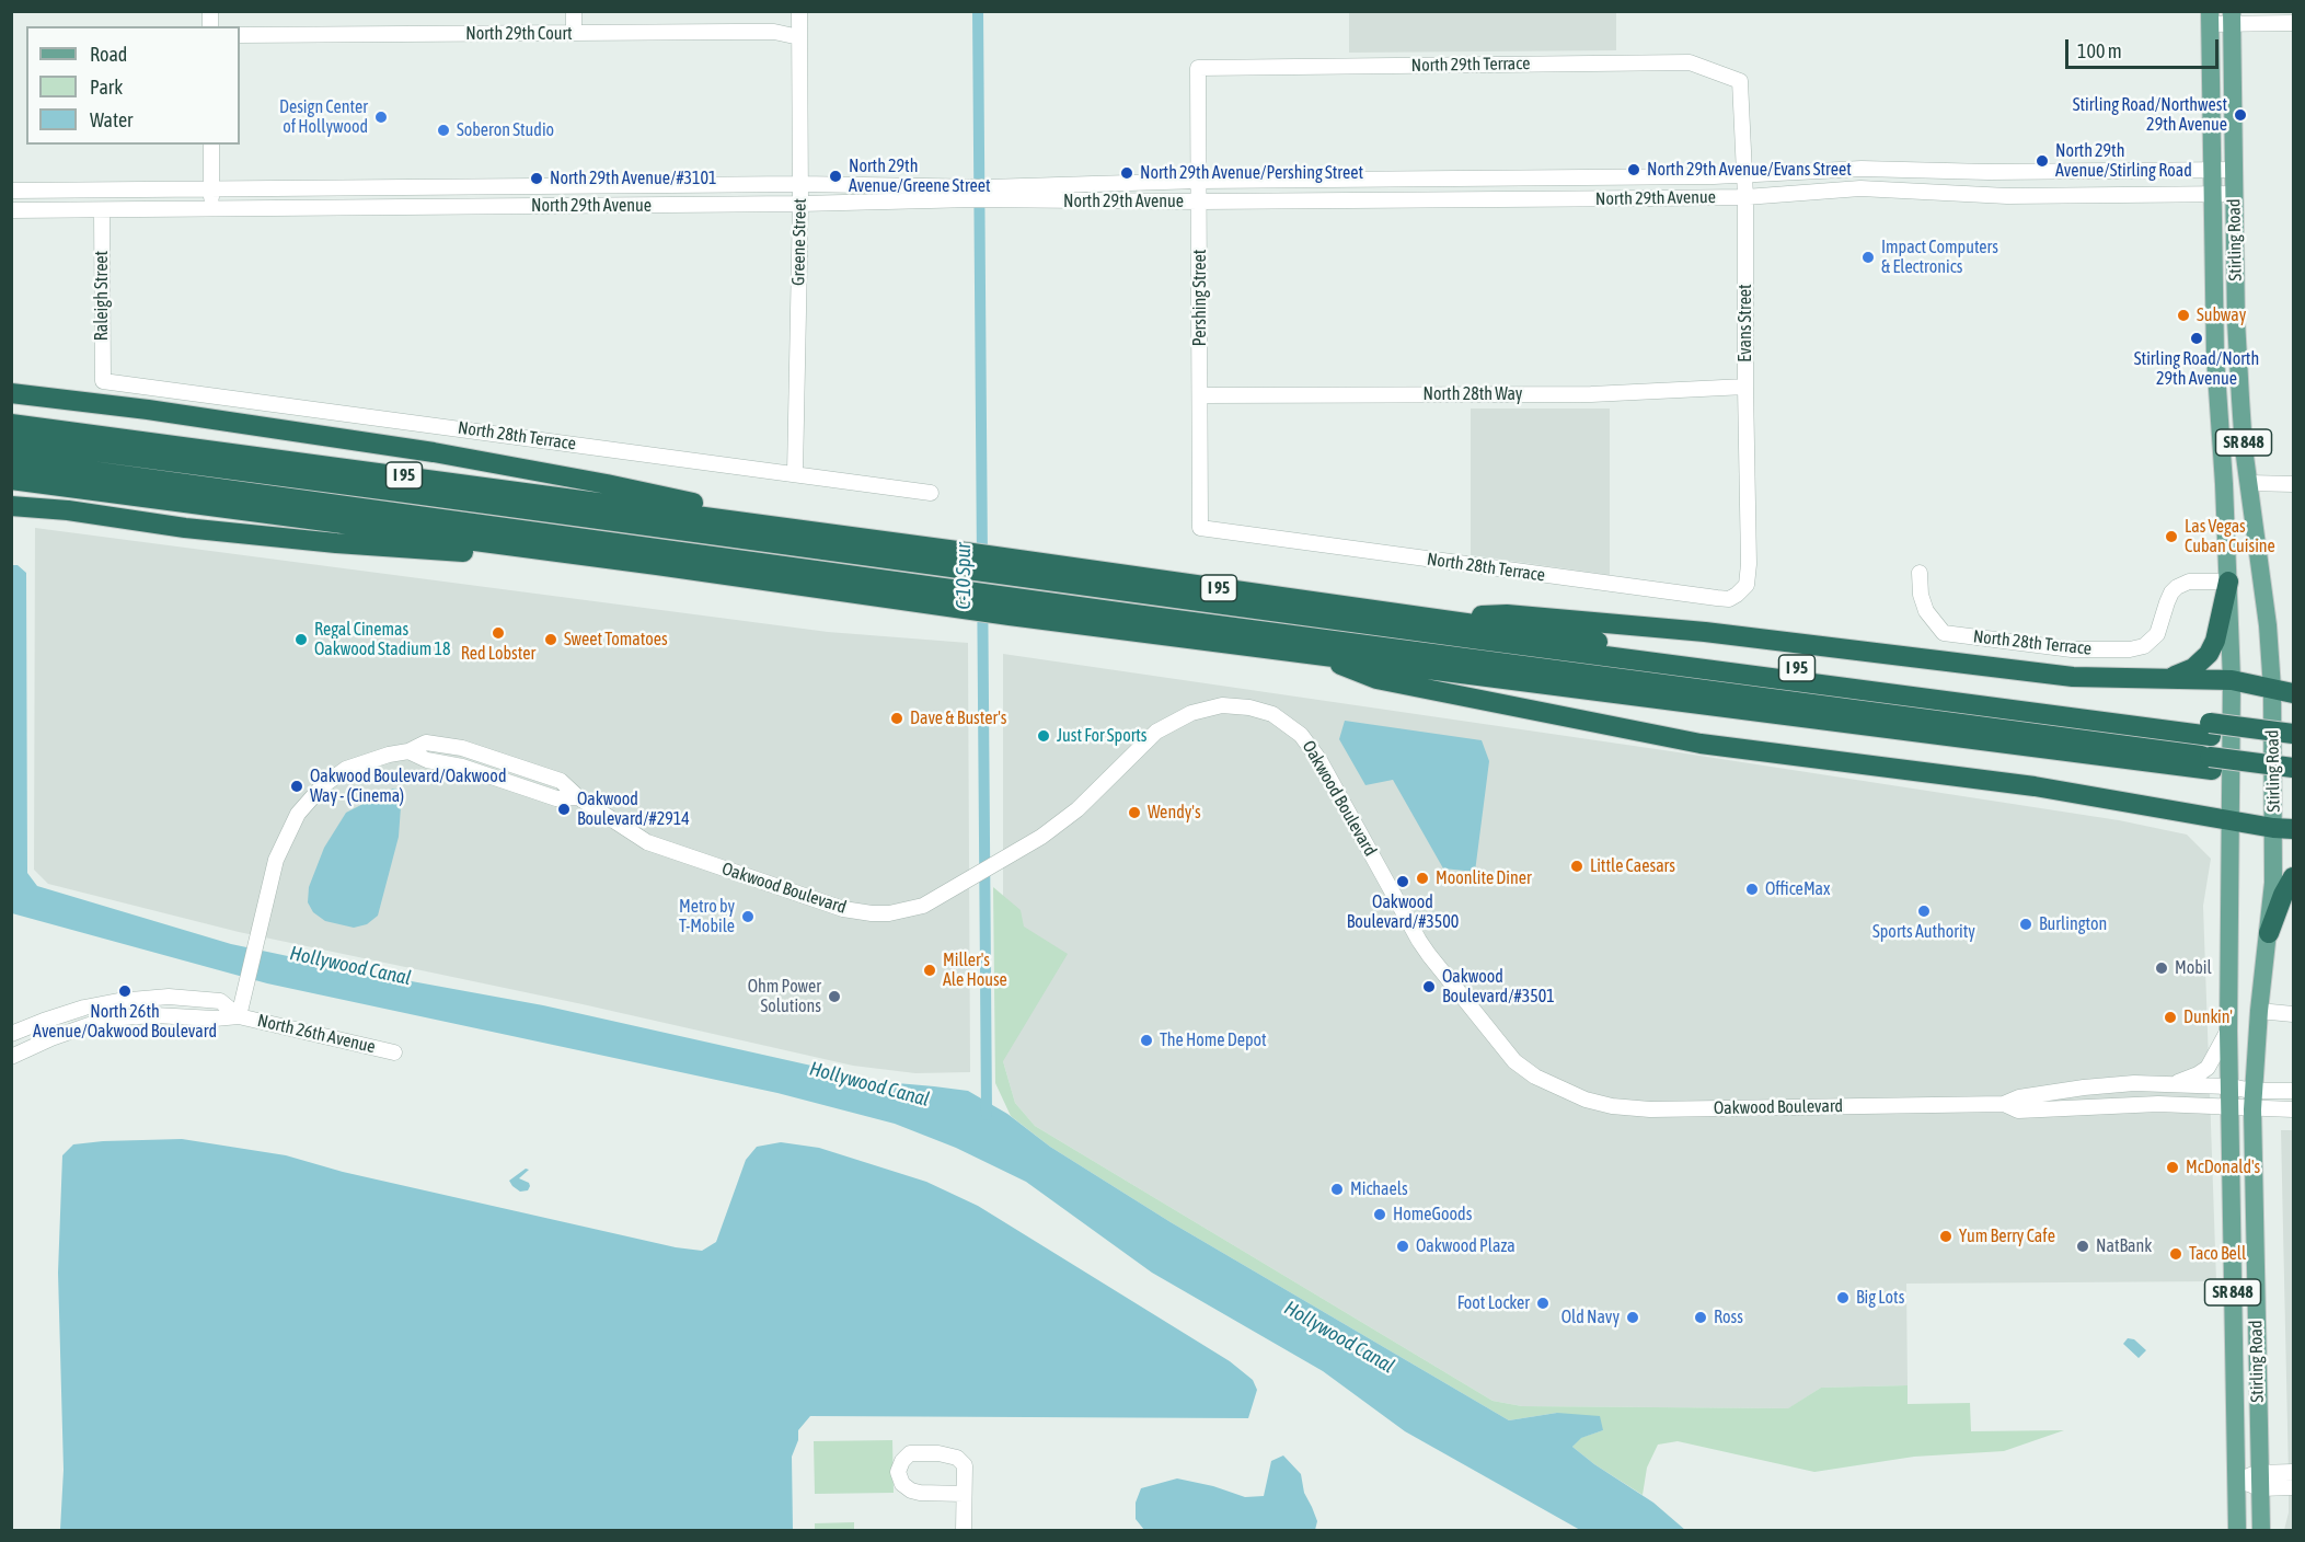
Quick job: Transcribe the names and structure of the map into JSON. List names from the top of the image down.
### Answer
{
  "streets": {
    "highway": ["I 95"],
    "main road": ["Stirling Road", "SR 848"],
    "street": [
      "North 29th Court",
      "North 29th Terrace",
      "North 29th Avenue",
      "Greene Street",
      "Raleigh Street",
      "Pershing Street",
      "Evans Street",
      "North 28th Way",
      "North 28th Terrace",
      "Oakwood Boulevard",
      "North 26th Avenue"
    ]
  },
  "crossings": [
    ["North 29th Court", "Greene Street"],
    ["North 29th Terrace", "Pershing Street"],
    ["North 29th Terrace", "Evans Street"],
    ["North 29th Avenue", "Stirling Road"],
    ["North 29th Avenue", "Greene Street"],
    ["North 29th Avenue", "Raleigh Street"],
    ["North 29th Avenue", "Pershing Street"],
    ["North 29th Avenue", "Evans Street"],
    ["Stirling Road", "North 28th Terrace"],
    ["Stirling Road", "Oakwood Boulevard"],
    ["Greene Street", "North 28th Terrace"],
    ["Raleigh Street", "North 28th Terrace"],
    ["Pershing Street", "North 28th Way"],
    ["Pershing Street", "North 28th Terrace"],
    ["Evans Street", "North 28th Way"],
    ["Evans Street", "North 28th Terrace"],
    ["Oakwood Boulevard", "North 26th Avenue"]
  ],
  "water": ["C-10 Spur", "Hollywood Canal"],
  "places": [
    "Stirling Road/Northwest 29th Avenue",
    "Design Center of Hollywood",
    "Soberon Studio",
    "North 29th Avenue/Stirling Road",
    "North 29th Avenue/Evans Street",
    "North 29th Avenue/Pershing Street",
    "North 29th Avenue/Greene Street",
    "North 29th Avenue/#3101",
    "Impact Computers & Electronics",
    "Subway",
    "Stirling Road/North 29th Avenue",
    "Las Vegas Cuban Cuisine",
    "Red Lobster",
    "Regal Cinemas Oakwood Stadium 18",
    "Sweet Tomatoes",
    "Dave & Buster's",
    "Just For Sports",
    "Oakwood Boulevard/Oakwood Way - (Cinema)",
    "Oakwood Boulevard/#2914",
    "Wendy's",
    "Little Caesars",
    "Moonlite Diner",
    "Oakwood Boulevard/#3500",
    "OfficeMax",
    "Sports Authority",
    "Metro by T-Mobile",
    "Burlington",
    "Mobil",
    "Miller's Ale House",
    "Oakwood Boulevard/#3501",
    "North 26th Avenue/Oakwood Boulevard",
    "Ohm Power Solutions",
    "Dunkin'",
    "The Home Depot",
    "McDonald's",
    "Michaels",
    "HomeGoods",
    "Yum Berry Cafe",
    "Oakwood Plaza",
    "NatBank",
    "Taco Bell",
    "Big Lots",
    "Foot Locker",
    "Old Navy",
    "Ross"
  ],
  "legend": ["Road", "Park", "Water"],
  "scale_bar": "100 m"
}
